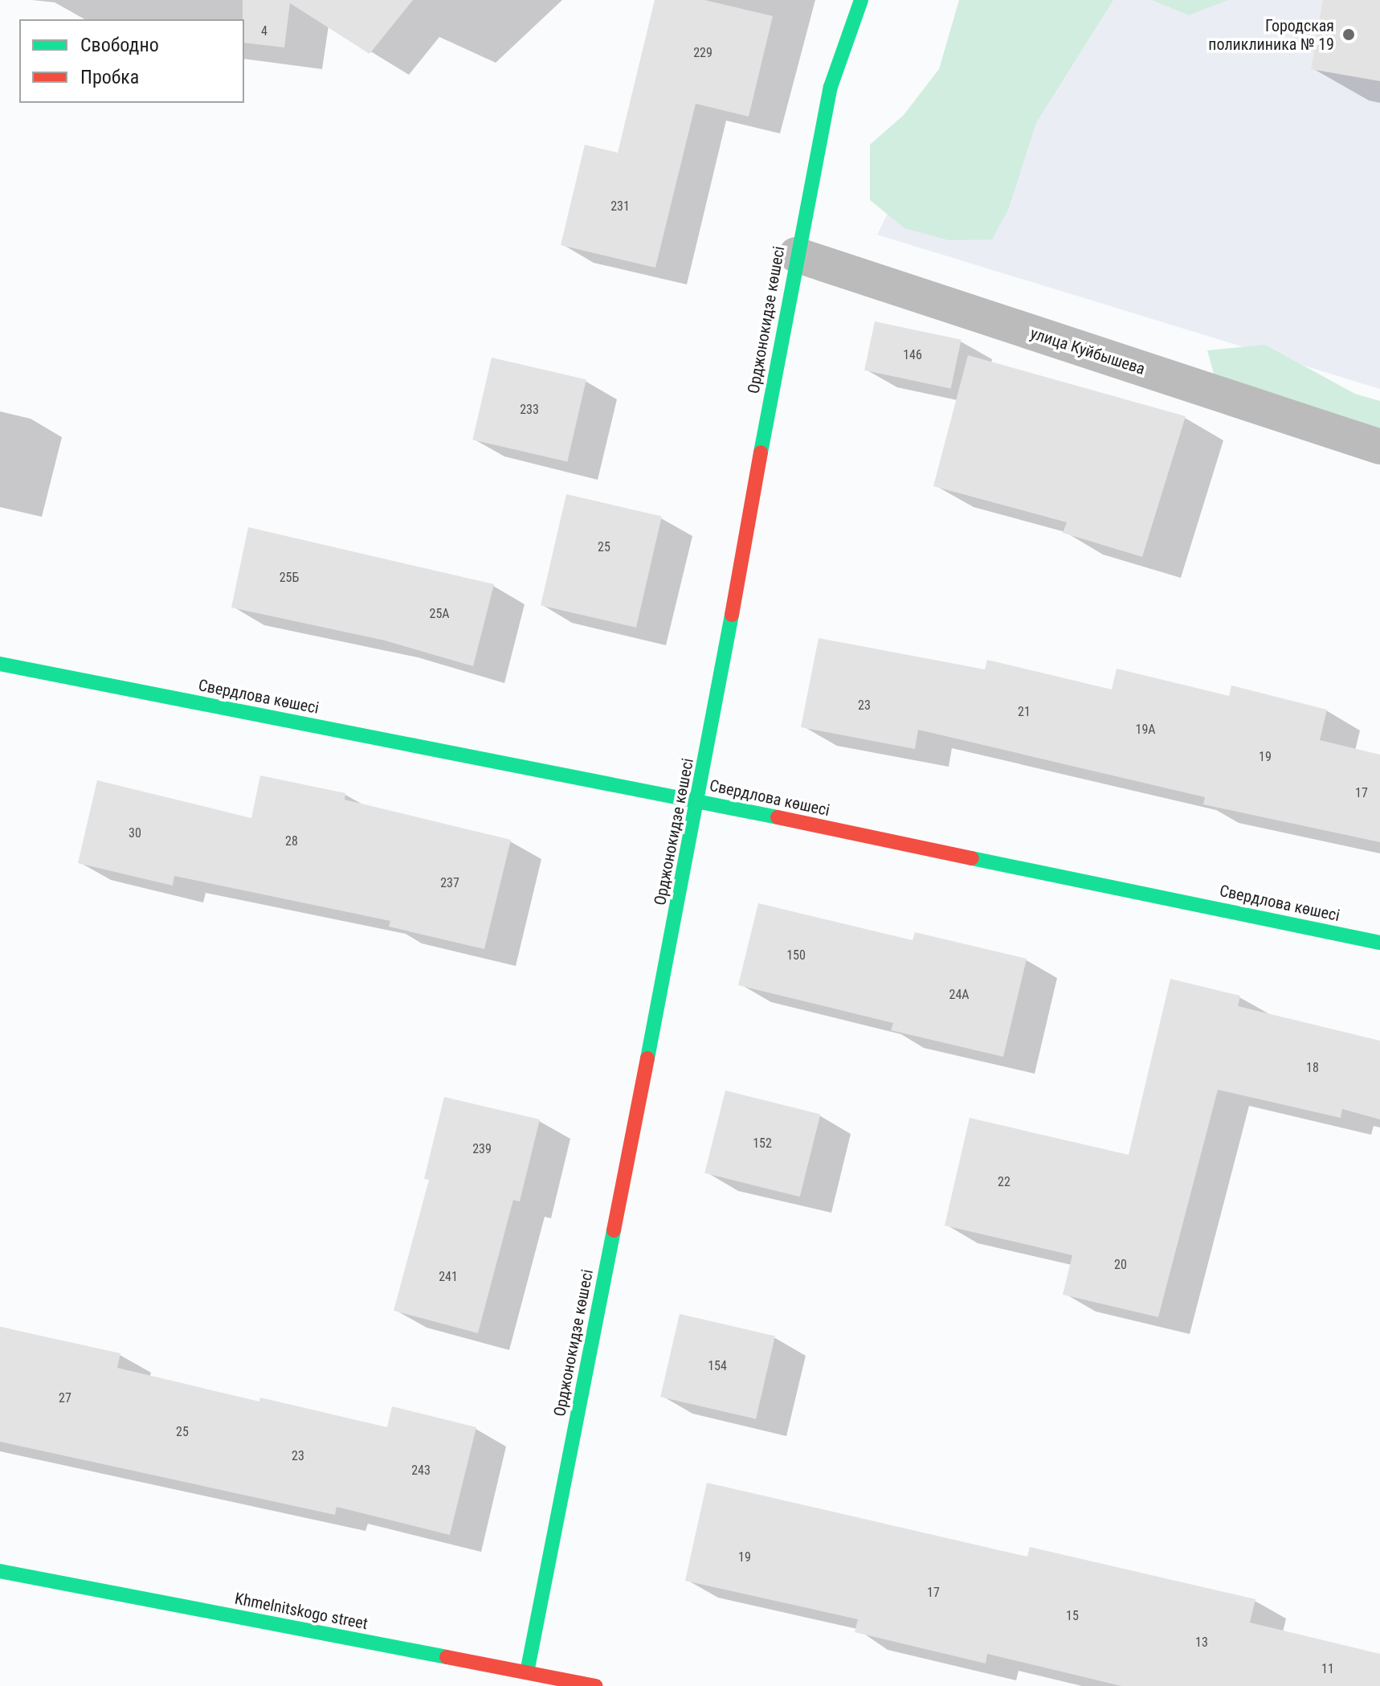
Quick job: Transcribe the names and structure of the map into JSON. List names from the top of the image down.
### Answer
{
  "streets": {
    "main road": ["Орджонокидзе көшесі", "Свердлова көшесі", "Khmelnitskogo street"],
    "street": ["улица Куйбышева"]
  },
  "crossings": [
    ["Орджонокидзе көшесі", "улица Куйбышева"],
    ["Орджонокидзе көшесі", "Свердлова көшесі"],
    ["Орджонокидзе көшесі", "Khmelnitskogo street"]
  ],
  "places": ["Городская поликлиника № 19"],
  "house_numbers": [
    "4",
    "229",
    "231",
    "146",
    "233",
    "25",
    "25Б",
    "25А",
    "23",
    "21",
    "19А",
    "19",
    "17",
    "30",
    "28",
    "237",
    "150",
    "24А",
    "18",
    "152",
    "239",
    "22",
    "20",
    "241",
    "154",
    "27",
    "25",
    "23",
    "243",
    "19",
    "17",
    "15",
    "13",
    "11"
  ],
  "legend": ["Свободно", "Пробка"]
}
